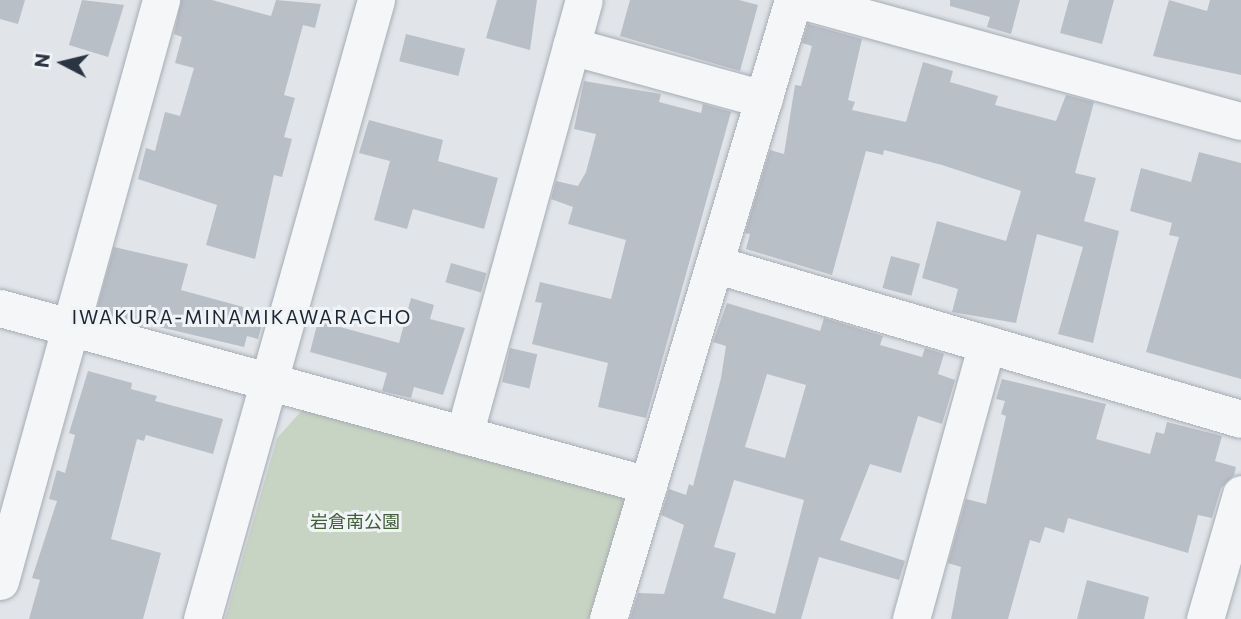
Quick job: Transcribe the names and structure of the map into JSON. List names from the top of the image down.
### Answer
{
  "districts": ["IWAKURA-MINAMIKAWARACHO"],
  "parks": ["岩倉南公園"],
  "north": "left"
}
